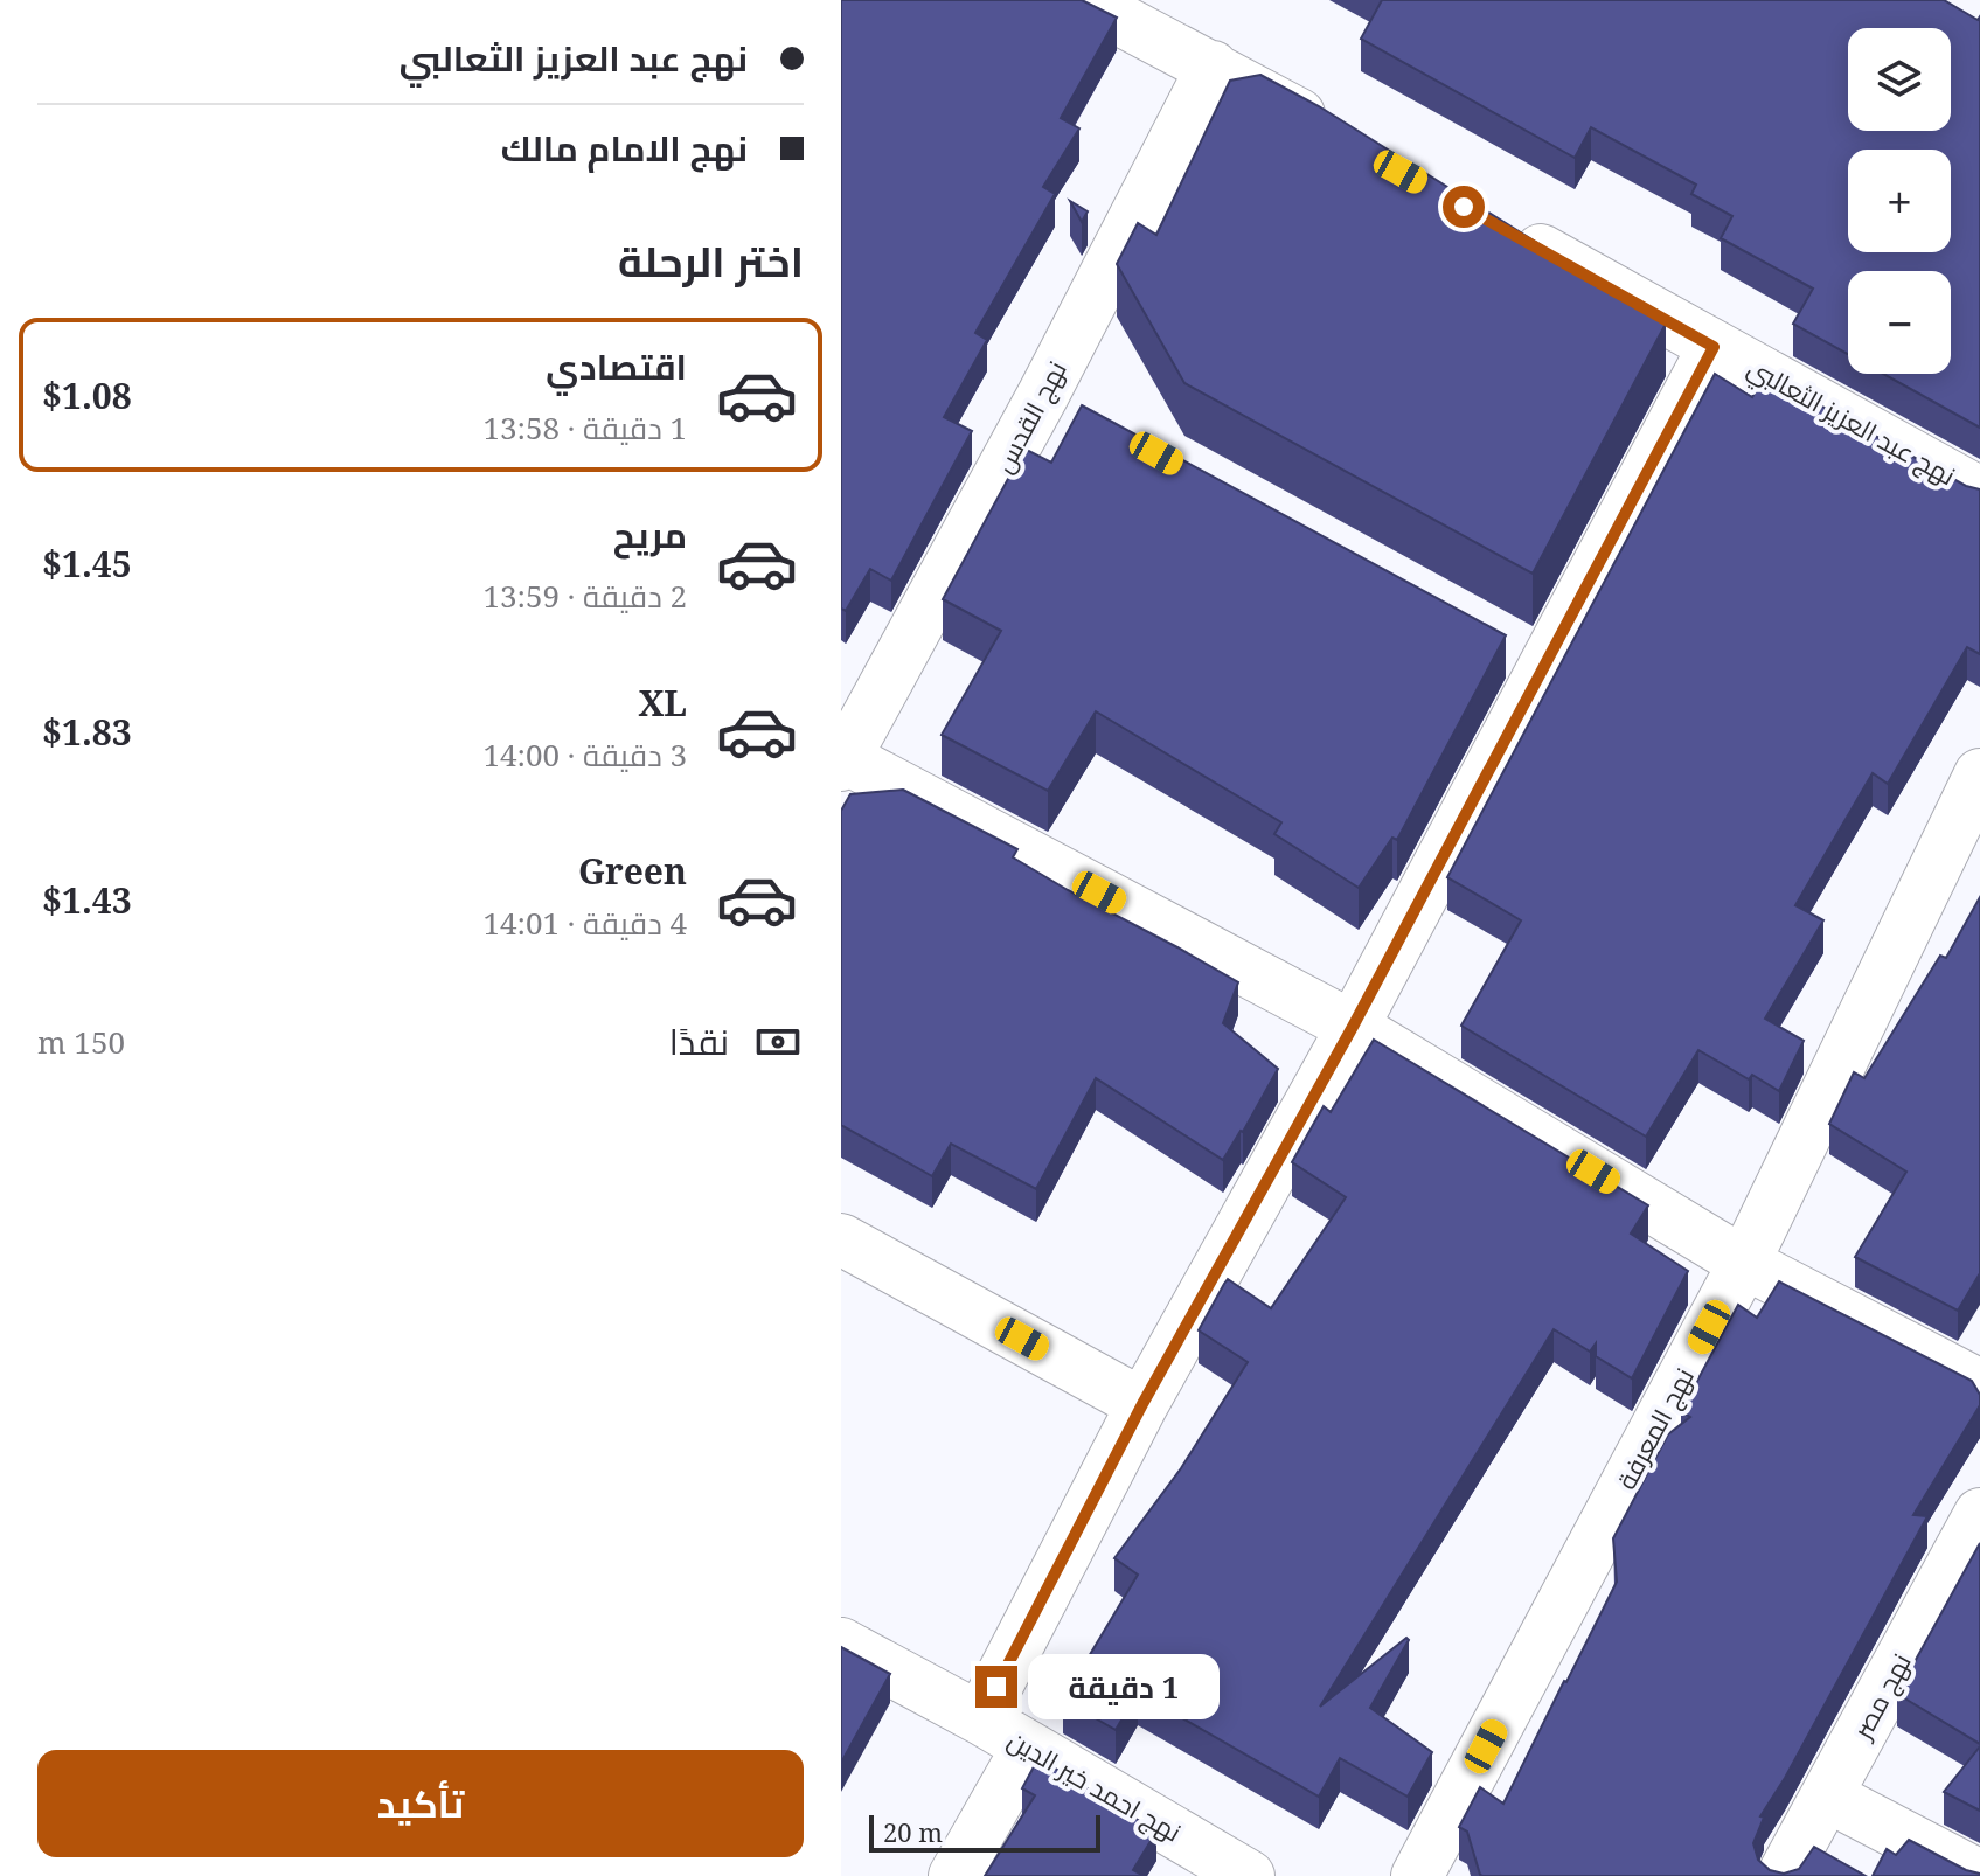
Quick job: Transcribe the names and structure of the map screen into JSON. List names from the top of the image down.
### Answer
{
  "streets": {
    "street": [
      "نهج القدس",
      "نهج عبد العزيز الثعالبي",
      "نهج المعرفة",
      "نهج مصر",
      "نهج احمد خير الدين"
    ]
  },
  "scale_bar": "20 m",
  "page": {
    "banner": ["نهج عبد العزيز الثعالبي", "نهج الامام مالك"],
    "map_buttons": ["+", "−"],
    "heading": "اختر الرحلة",
    "list": [
      {
        "name": "اقتصادي",
        "note": "1 دقيقة · 13:58",
        "value": "$1.08"
      },
      {
        "name": "مريح",
        "note": "2 دقيقة · 13:59",
        "value": "$1.45"
      },
      {
        "name": "XL",
        "note": "3 دقيقة · 14:00",
        "value": "$1.83"
      },
      {
        "name": "Green",
        "note": "4 دقيقة · 14:01",
        "value": "$1.43"
      }
    ],
    "pay": ["نقدًا", "150 m"],
    "bubble": "1 دقيقة",
    "buttons": "تأكيد",
    "scale": "20 m"
  }
}
